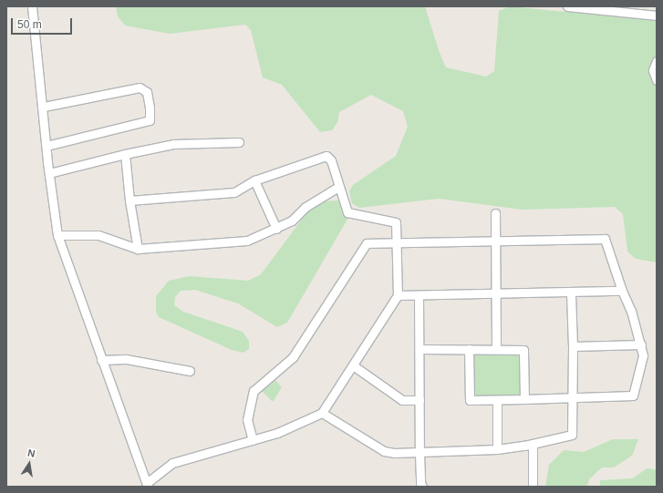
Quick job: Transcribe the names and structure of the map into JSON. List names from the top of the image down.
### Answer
{
  "scale_bar": "50 m",
  "north": "top"
}
